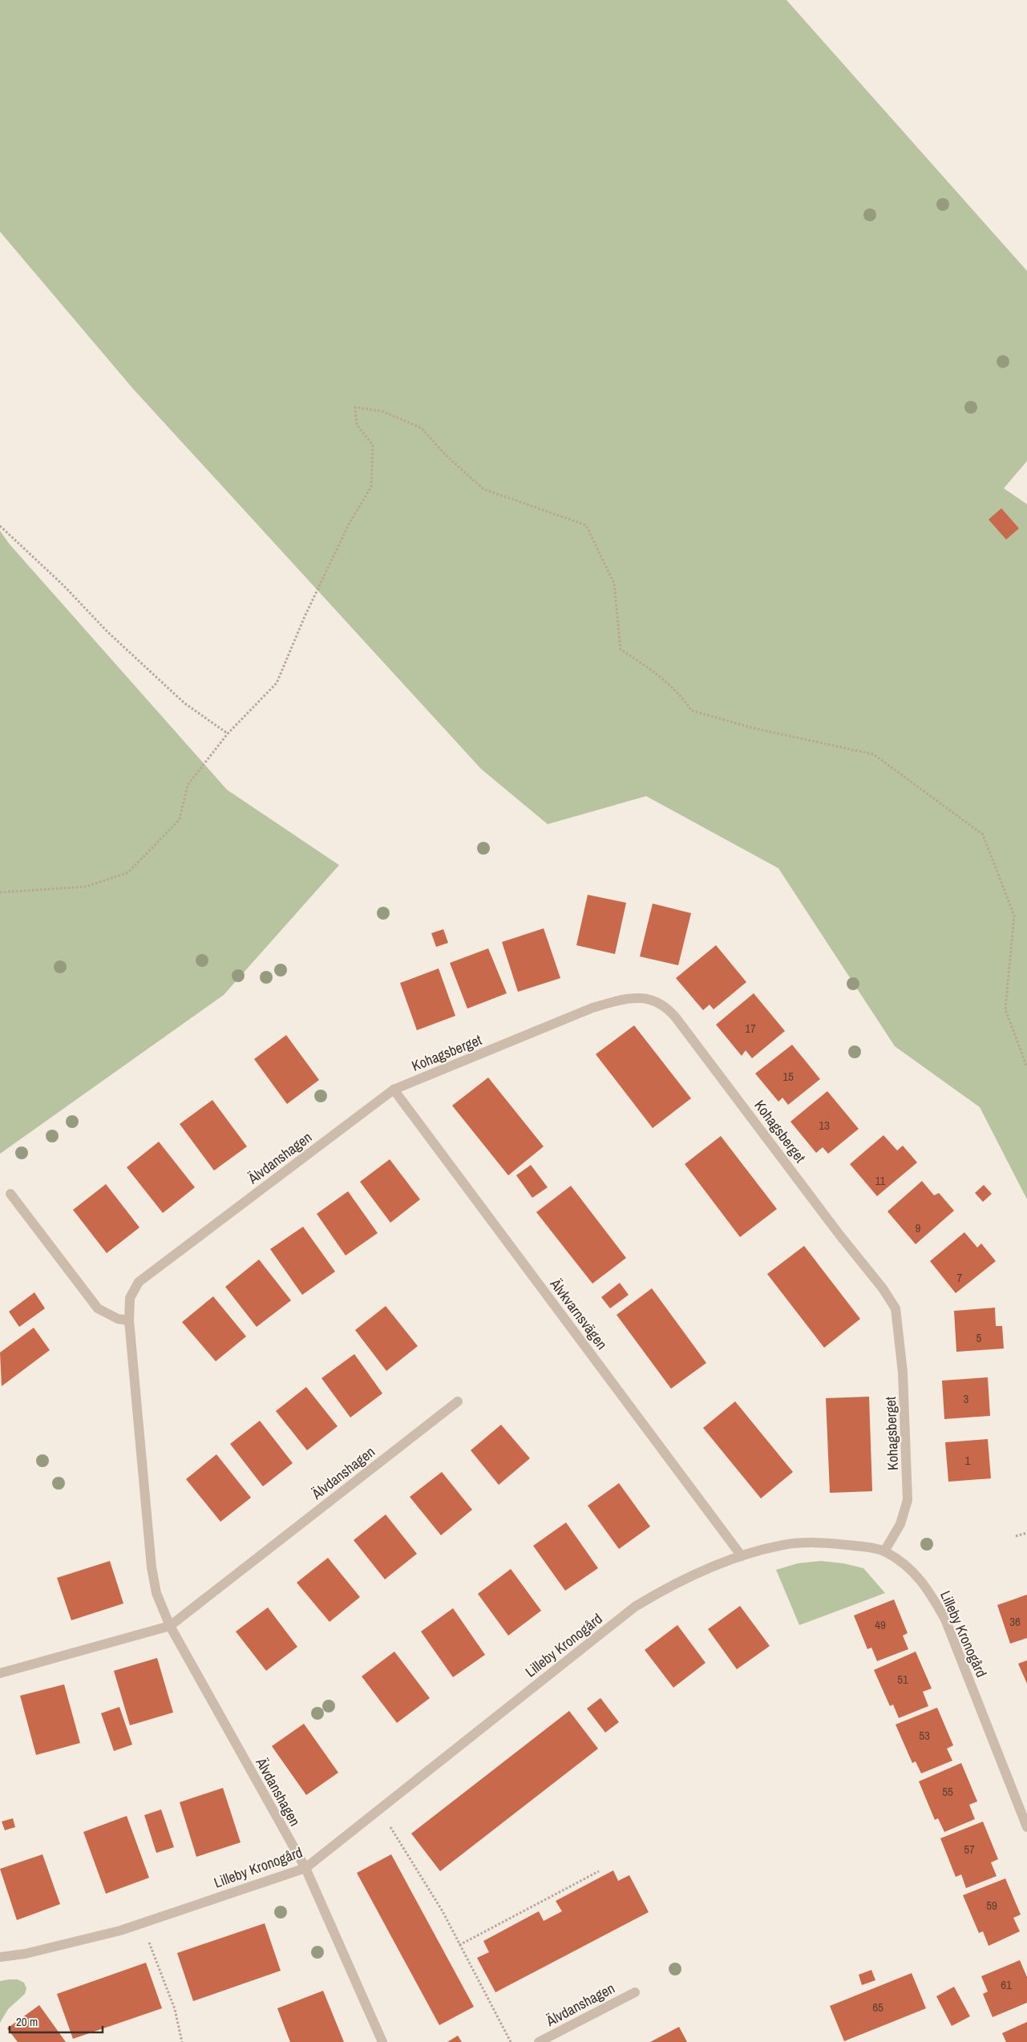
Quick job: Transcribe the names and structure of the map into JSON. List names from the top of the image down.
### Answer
{
  "streets": {
    "street": [
      "Kohagsberget",
      "Älvdanshagen",
      "Älvkvarnsvägen",
      "Lilleby Kronogård"
    ]
  },
  "crossings": [
    ["Kohagsberget", "Älvdanshagen"],
    ["Kohagsberget", "Älvkvarnsvägen"],
    ["Kohagsberget", "Lilleby Kronogård"],
    ["Älvdanshagen", "Älvkvarnsvägen"],
    ["Älvdanshagen", "Lilleby Kronogård"],
    ["Älvkvarnsvägen", "Lilleby Kronogård"]
  ],
  "house_numbers": [
    "17",
    "15",
    "13",
    "11",
    "9",
    "7",
    "5",
    "3",
    "1",
    "36",
    "49",
    "51",
    "53",
    "55",
    "57",
    "59",
    "61",
    "65"
  ],
  "scale_bar": "20 m"
}
